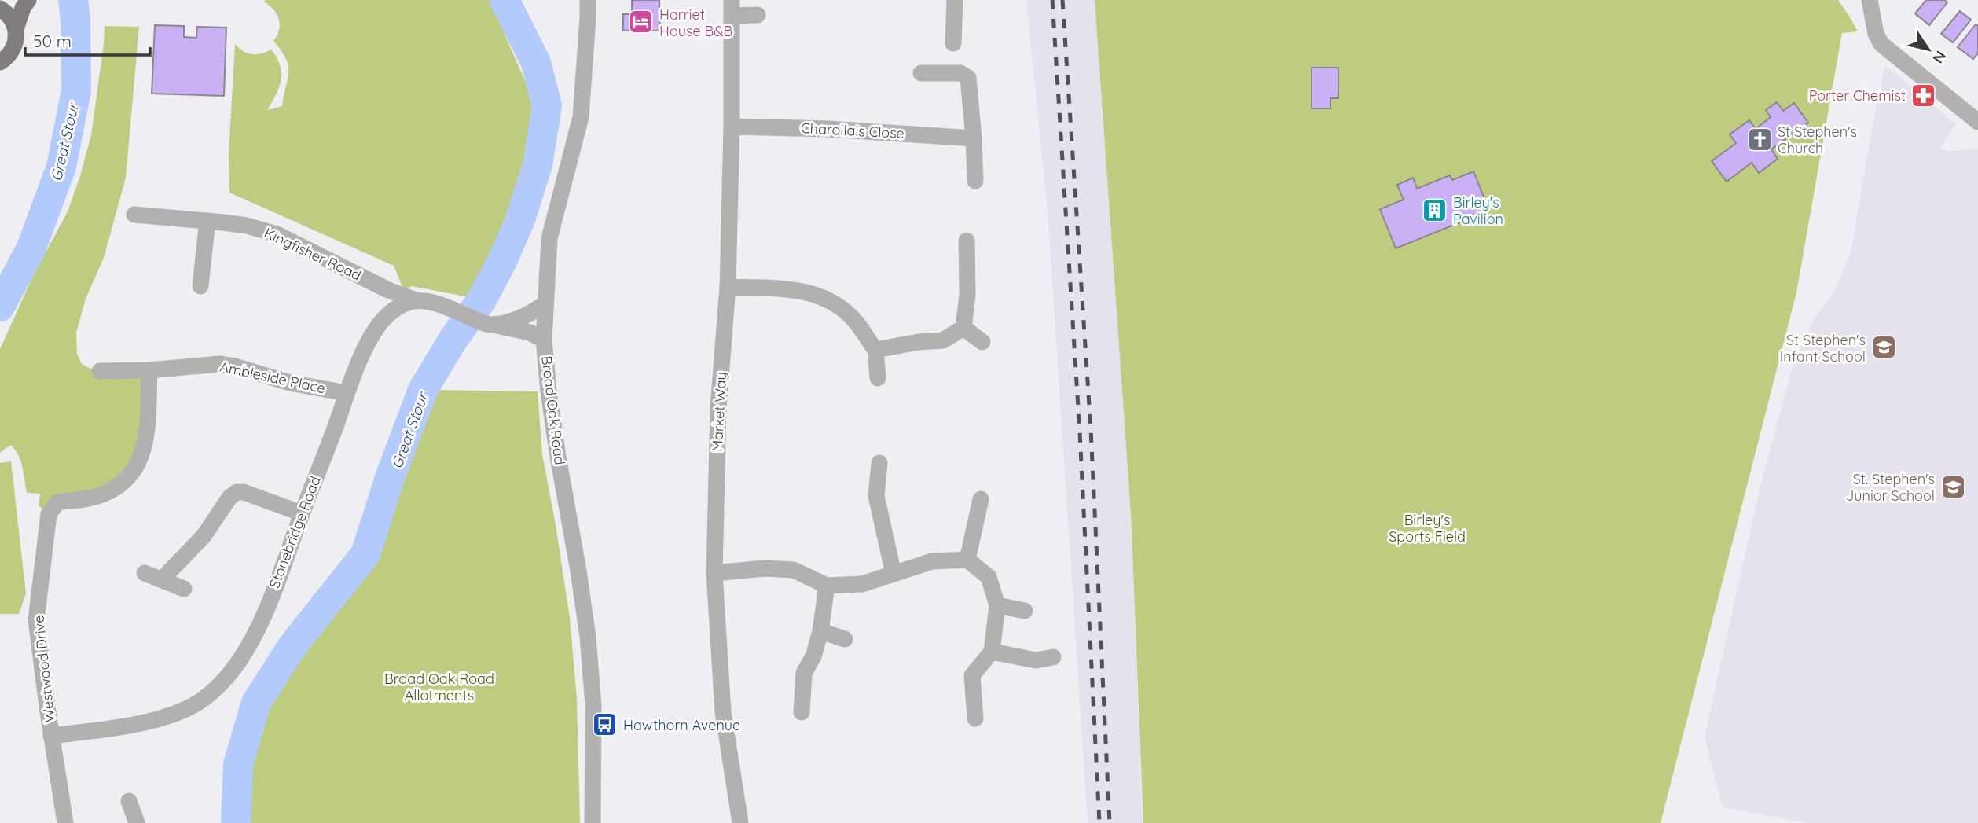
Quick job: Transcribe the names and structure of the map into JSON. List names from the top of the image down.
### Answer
{
  "streets": {
    "street": [
      "Charollais Close",
      "Kingfisher Road",
      "Ambleside Place",
      "Broad Oak Road",
      "Market Way",
      "Stonebridge Road",
      "Westwood Drive"
    ]
  },
  "crossings": [
    ["Charollais Close", "Market Way"],
    ["Kingfisher Road", "Stonebridge Road"],
    ["Ambleside Place", "Stonebridge Road"],
    ["Ambleside Place", "Westwood Drive"],
    ["Stonebridge Road", "Westwood Drive"]
  ],
  "water": ["Great Stour"],
  "parks": ["Birley's Sports Field", "Broad Oak Road Allotments"],
  "places": {
    "hotel": ["Harriet House B&B"],
    "pharmacy": ["Porter Chemist"],
    "church": ["St Stephen's Church"],
    "building": ["Birley's Pavilion"],
    "school or university": ["St Stephen's Infant School", "St. Stephen's Junior School"],
    "bus stop": ["Hawthorn Avenue"]
  },
  "scale_bar": "50 m",
  "north": "bottom right"
}
